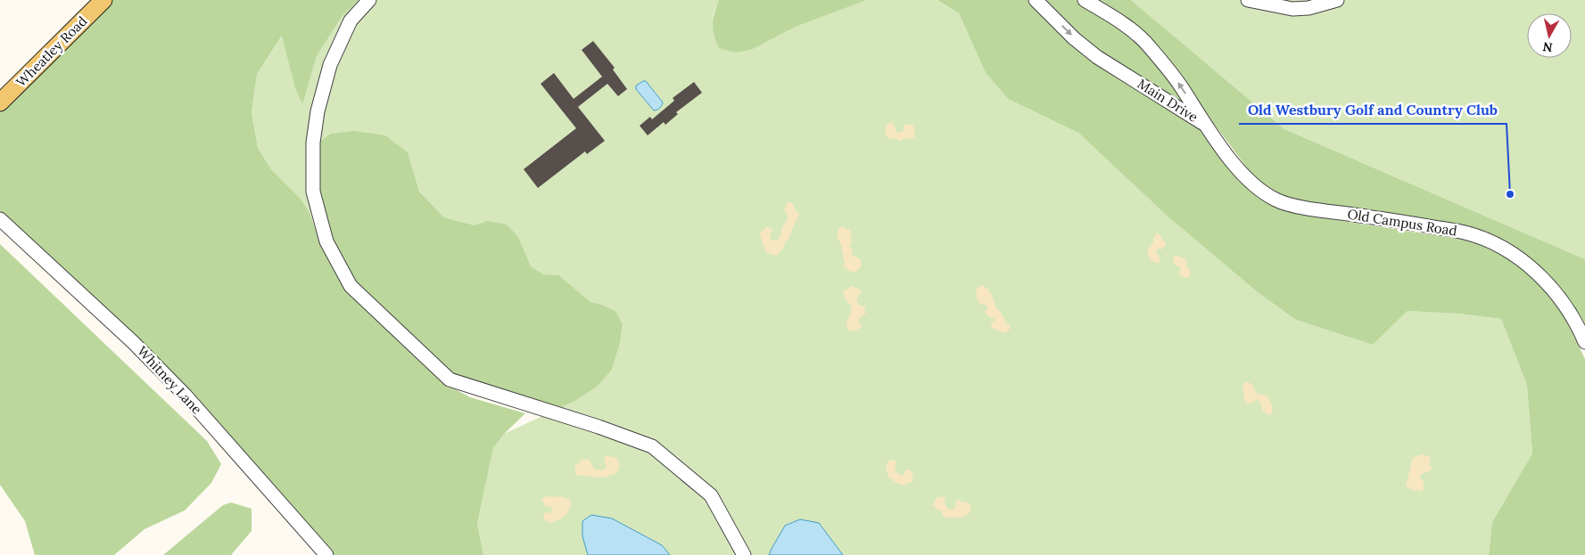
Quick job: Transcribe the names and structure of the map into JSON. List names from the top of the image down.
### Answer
{
  "streets": {
    "main road": ["Wheatley Road"],
    "street": ["Main Drive", "Old Campus Road", "Whitney Lane"]
  },
  "crossings": [
    ["Main Drive", "Old Campus Road"]
  ],
  "places": ["Old Westbury Golf and Country Club"],
  "north": "bottom"
}
